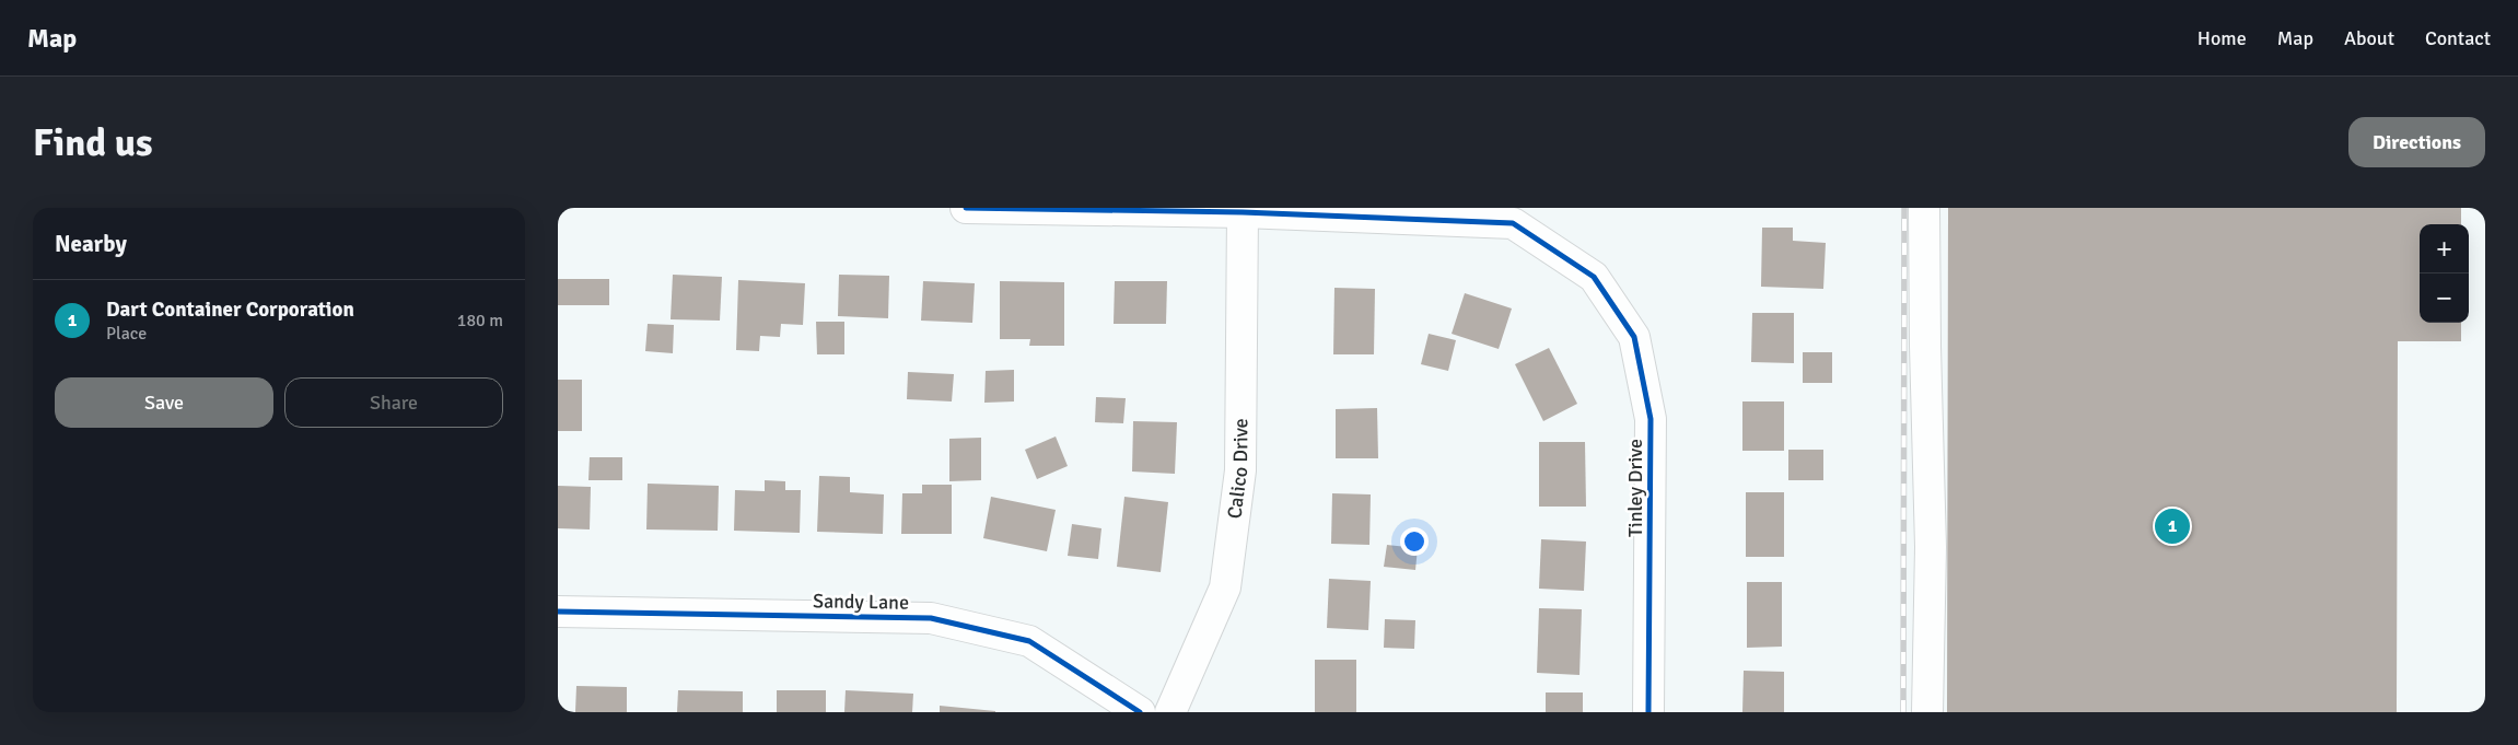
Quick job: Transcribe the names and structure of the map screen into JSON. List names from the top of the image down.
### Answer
{
  "streets": {
    "street": ["Calico Drive", "Tinley Drive", "Sandy Lane"]
  },
  "crossings": [
    ["Calico Drive", "Tinley Drive"]
  ],
  "page": {
    "header": "Map",
    "nav": [
      "Home",
      "Map",
      "About",
      "Contact"
    ],
    "buttons": [
      "Directions",
      ["Save", "Share"]
    ],
    "title": "Find us",
    "heading": "Nearby",
    "map_buttons": ["+", "−"],
    "list": [
      {
        "mark": "1",
        "name": "Dart Container Corporation",
        "note": "Place",
        "value": "180 m"
      }
    ],
    "pins": "1"
  }
}
